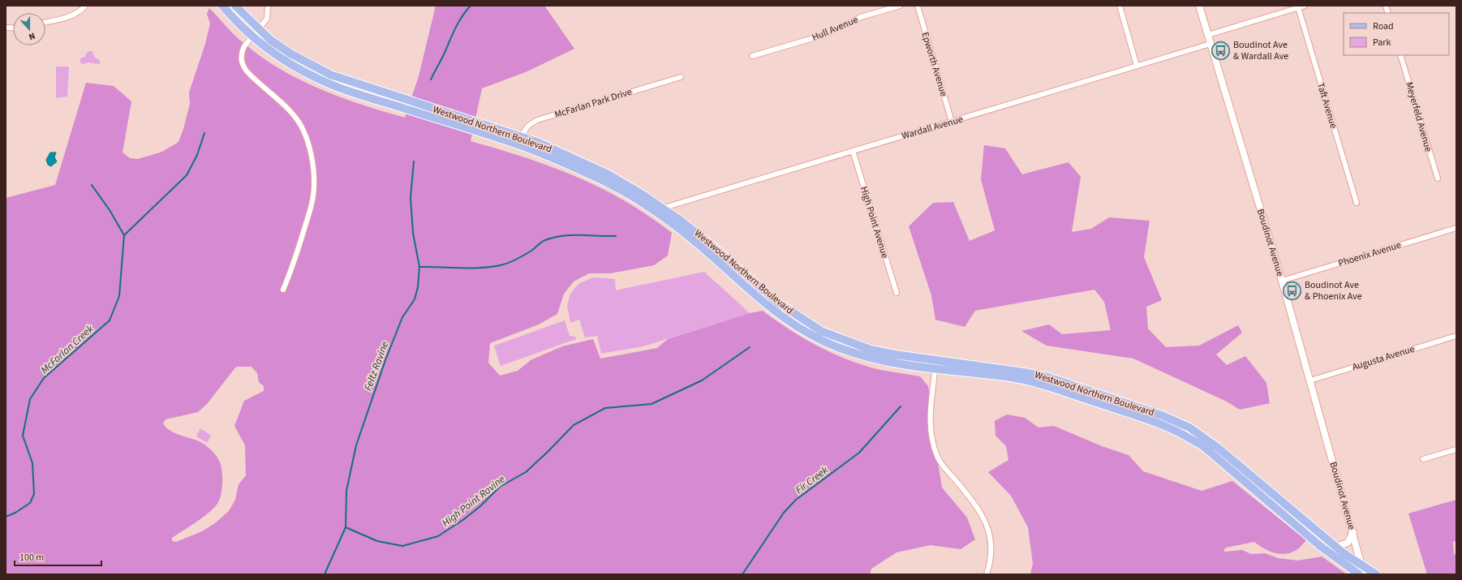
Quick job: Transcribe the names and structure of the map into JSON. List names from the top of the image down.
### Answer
{
  "streets": {
    "main road": ["Westwood Northern Boulevard"],
    "street": [
      "Hull Avenue",
      "Epworth Avenue",
      "McFarlan Park Drive",
      "Taft Avenue",
      "Meyerfeld Avenue",
      "Wardall Avenue",
      "High Point Avenue",
      "Boudinot Avenue",
      "Phoenix Avenue",
      "Augusta Avenue"
    ]
  },
  "crossings": [
    ["Epworth Avenue", "Wardall Avenue"],
    ["McFarlan Park Drive", "Westwood Northern Boulevard"],
    ["Wardall Avenue", "Westwood Northern Boulevard"],
    ["Wardall Avenue", "High Point Avenue"],
    ["Wardall Avenue", "Boudinot Avenue"],
    ["Westwood Northern Boulevard", "Boudinot Avenue"],
    ["Boudinot Avenue", "Phoenix Avenue"],
    ["Boudinot Avenue", "Augusta Avenue"]
  ],
  "water": [
    "McFarlan Creek",
    "Feltz Ravine",
    "Fir Creek",
    "High Point Ravine"
  ],
  "places": {
    "bus stop": ["Boudinot Ave & Wardall Ave", "Boudinot Ave & Phoenix Ave"]
  },
  "legend": ["Road", "Park"],
  "scale_bar": "100 m",
  "north": "bottom"
}
